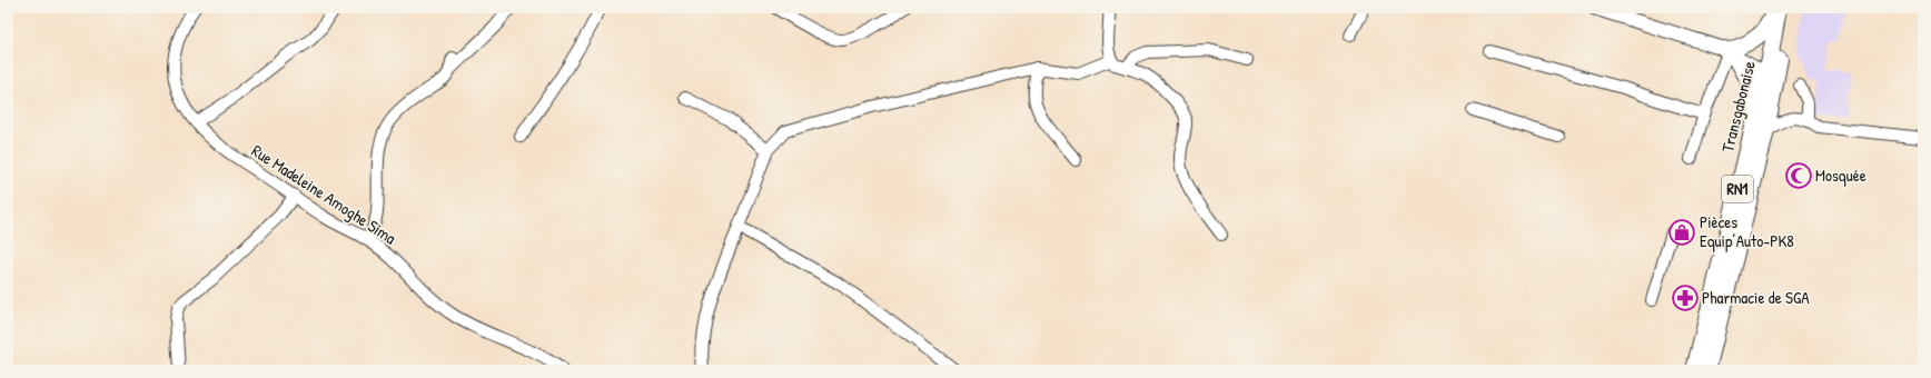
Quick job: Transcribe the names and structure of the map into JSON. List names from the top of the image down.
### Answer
{
  "streets": {
    "highway": ["Transgabonaise", "RN1"],
    "street": ["Rue Madeleine Amoghe Sima"]
  },
  "places": {
    "mosque": ["Mosquée"],
    "shop": ["Pièces Equip’Auto-PK8"],
    "pharmacy": ["Pharmacie de SGA"]
  }
}
